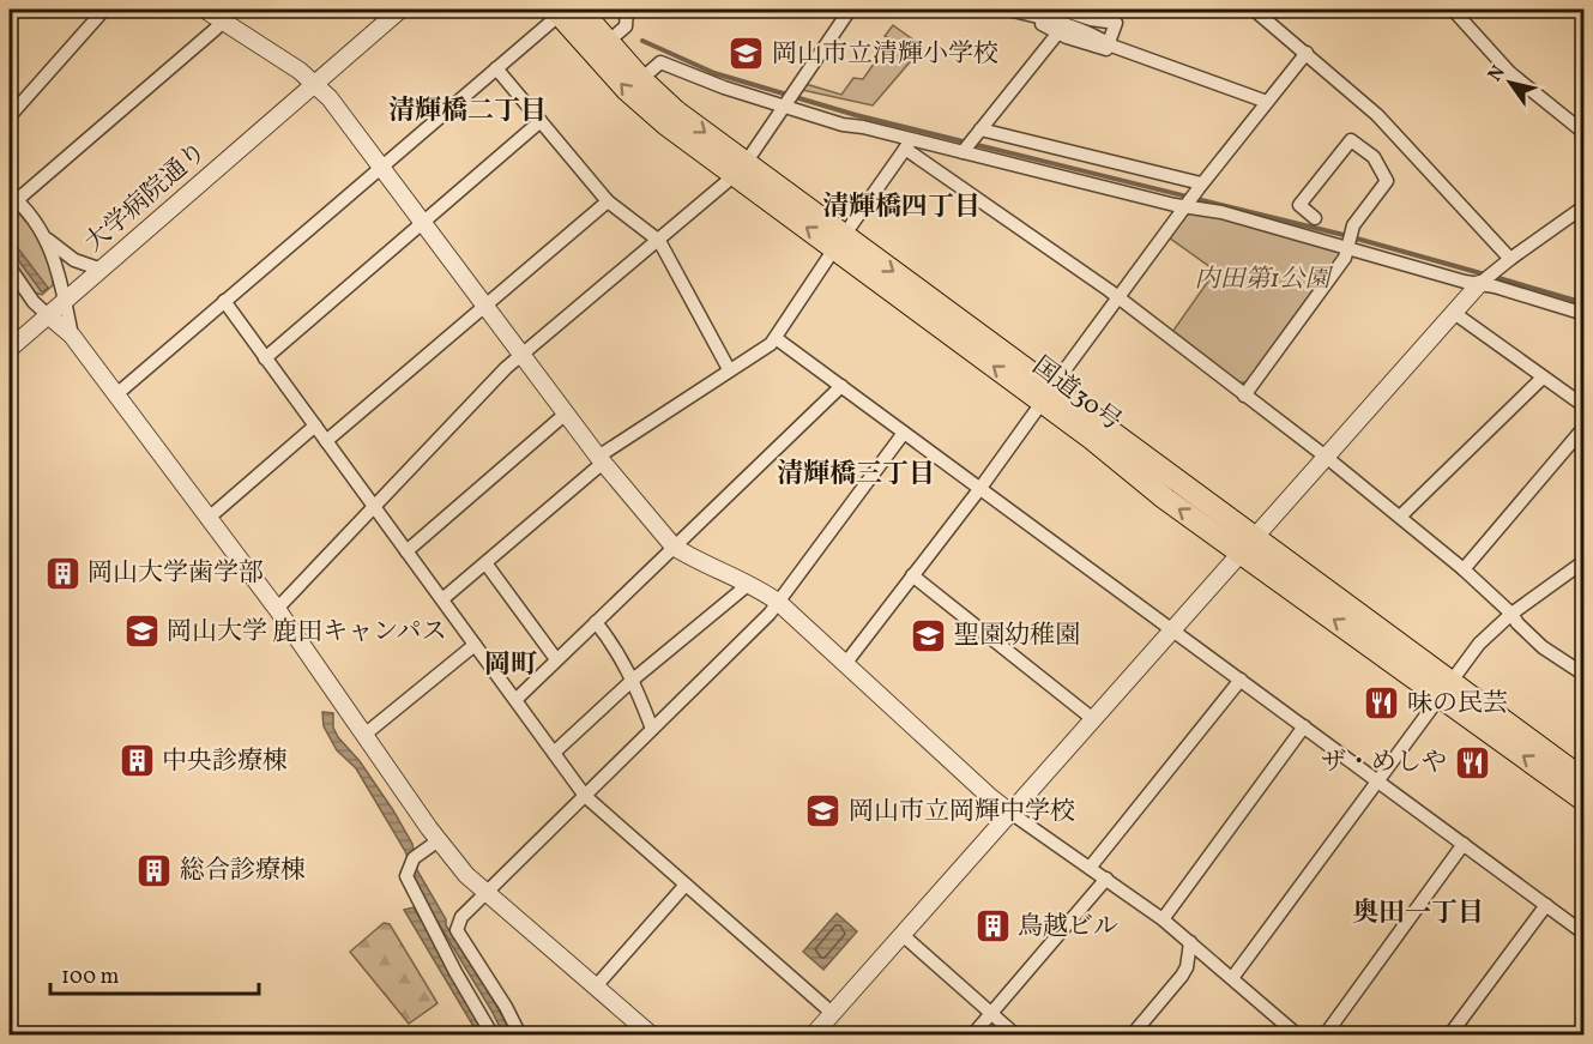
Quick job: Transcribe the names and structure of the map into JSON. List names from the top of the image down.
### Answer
{
  "streets": {
    "highway": ["国道30号"],
    "street": ["大学病院通り"]
  },
  "districts": [
    "清輝橋二丁目",
    "清輝橋四丁目",
    "清輝橋三丁目",
    "岡町",
    "奥田一丁目"
  ],
  "parks": ["内田第1公園"],
  "places": {
    "school or university": [
      "岡山市立清輝小学校",
      "岡山大学 鹿田キャンパス",
      "聖園幼稚園",
      "岡山市立岡輝中学校"
    ],
    "building": [
      "岡山大学歯学部",
      "中央診療棟",
      "総合診療棟",
      "鳥越ビル"
    ],
    "restaurant": ["味の民芸", "ザ・めしや"]
  },
  "scale_bar": "100 m",
  "north": "top left"
}
